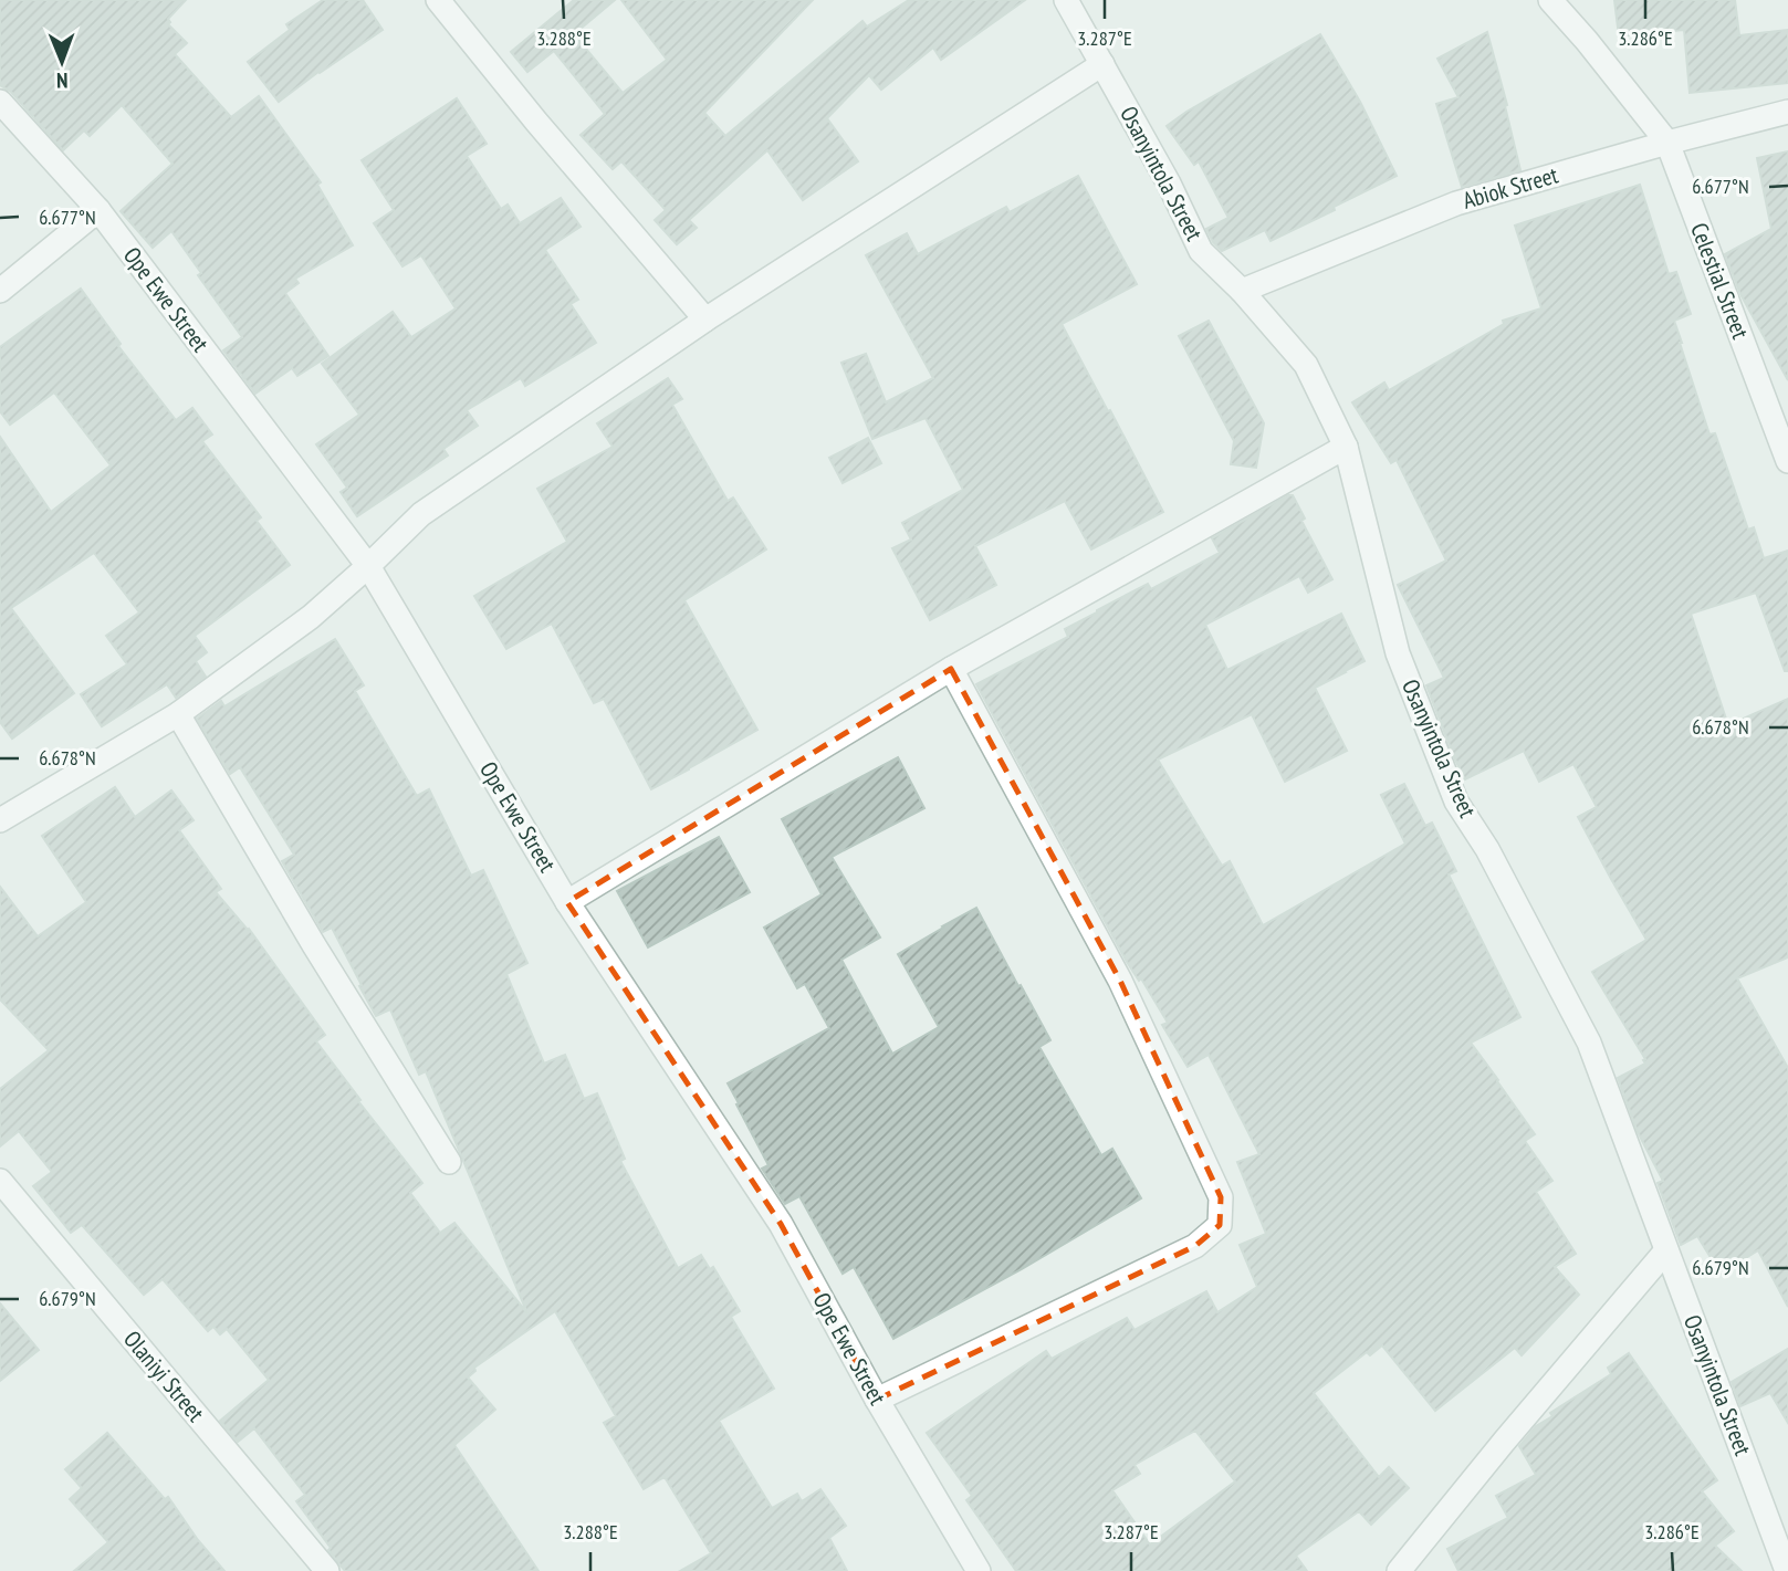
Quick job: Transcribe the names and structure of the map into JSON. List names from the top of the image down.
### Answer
{
  "streets": {
    "street": [
      "Osanyintola Street",
      "Abiok Street",
      "Celestial Street",
      "Ope Ewe Street",
      "Olaniyi Street"
    ]
  },
  "crossings": [
    ["Osanyintola Street", "Abiok Street"],
    ["Abiok Street", "Celestial Street"]
  ],
  "north": "bottom",
  "coordinates": [
    "3.288°E",
    "3.287°E",
    "3.286°E",
    "6.677°N",
    "6.678°N",
    "6.679°N"
  ]
}
